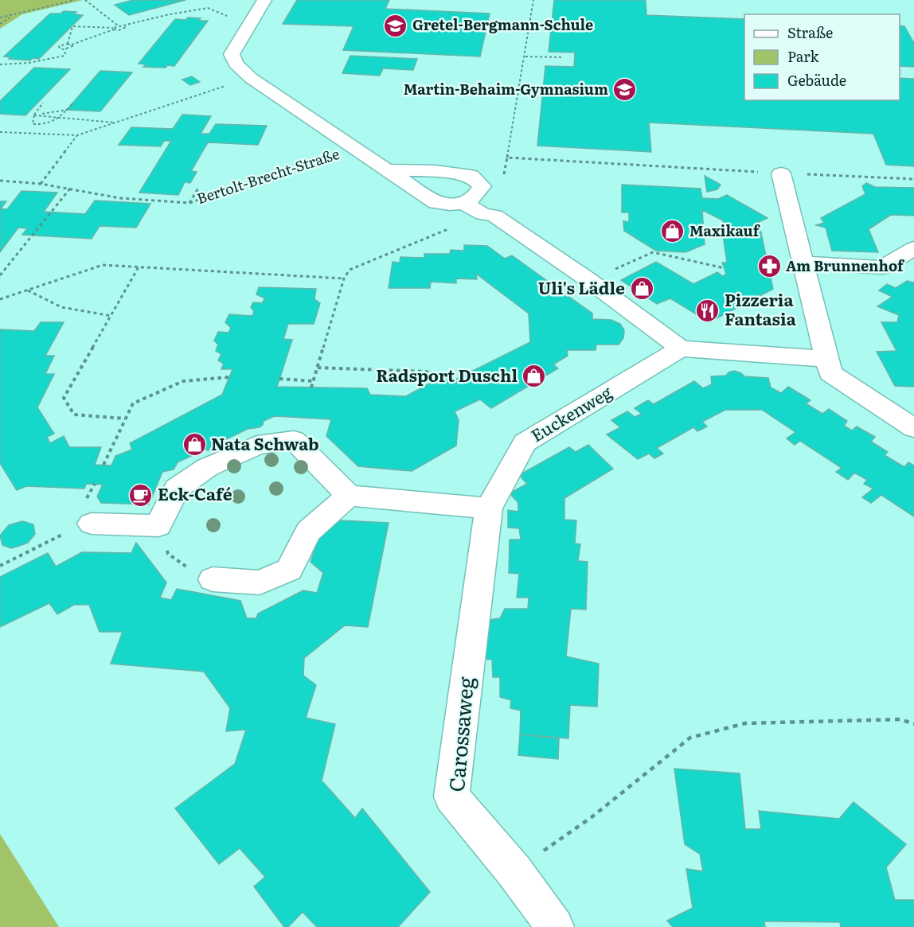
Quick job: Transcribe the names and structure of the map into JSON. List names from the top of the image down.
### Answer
{
  "streets": {
    "street": ["Bertolt-Brecht-Straße", "Euckenweg", "Carossaweg"]
  },
  "crossings": [
    ["Euckenweg", "Carossaweg"]
  ],
  "places": {
    "school or university": ["Gretel-Bergmann-Schule", "Martin-Behaim-Gymnasium"],
    "shop": [
      "Maxikauf",
      "Uli's Lädle",
      "Radsport Duschl",
      "Nata Schwab"
    ],
    "pharmacy": ["Am Brunnenhof"],
    "restaurant": ["Pizzeria Fantasia"],
    "cafe": ["Eck-Café"]
  },
  "legend": ["Straße", "Park", "Gebäude"]
}
